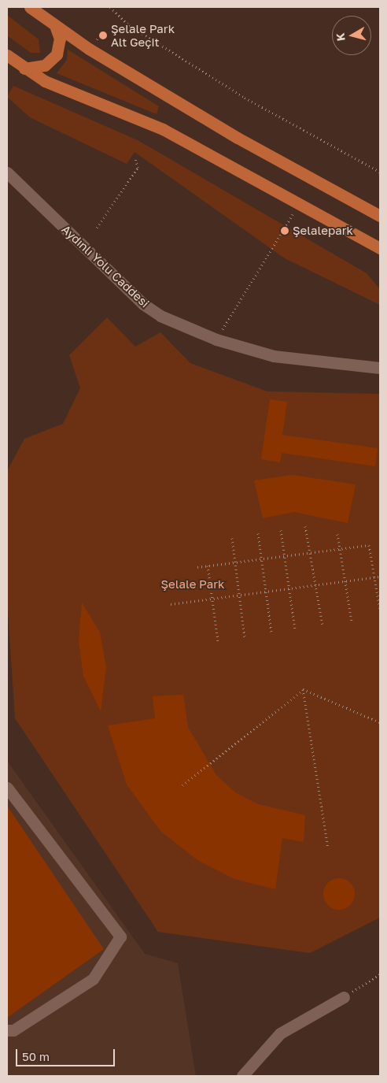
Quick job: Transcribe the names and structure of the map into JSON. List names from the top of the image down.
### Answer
{
  "streets": {
    "street": ["Aydınlı Yolu Caddesi"]
  },
  "parks": ["Şelale Park"],
  "places": ["Şelale Park Alt Geçit", "Şelalepark"],
  "scale_bar": "50 m",
  "north": "left"
}
